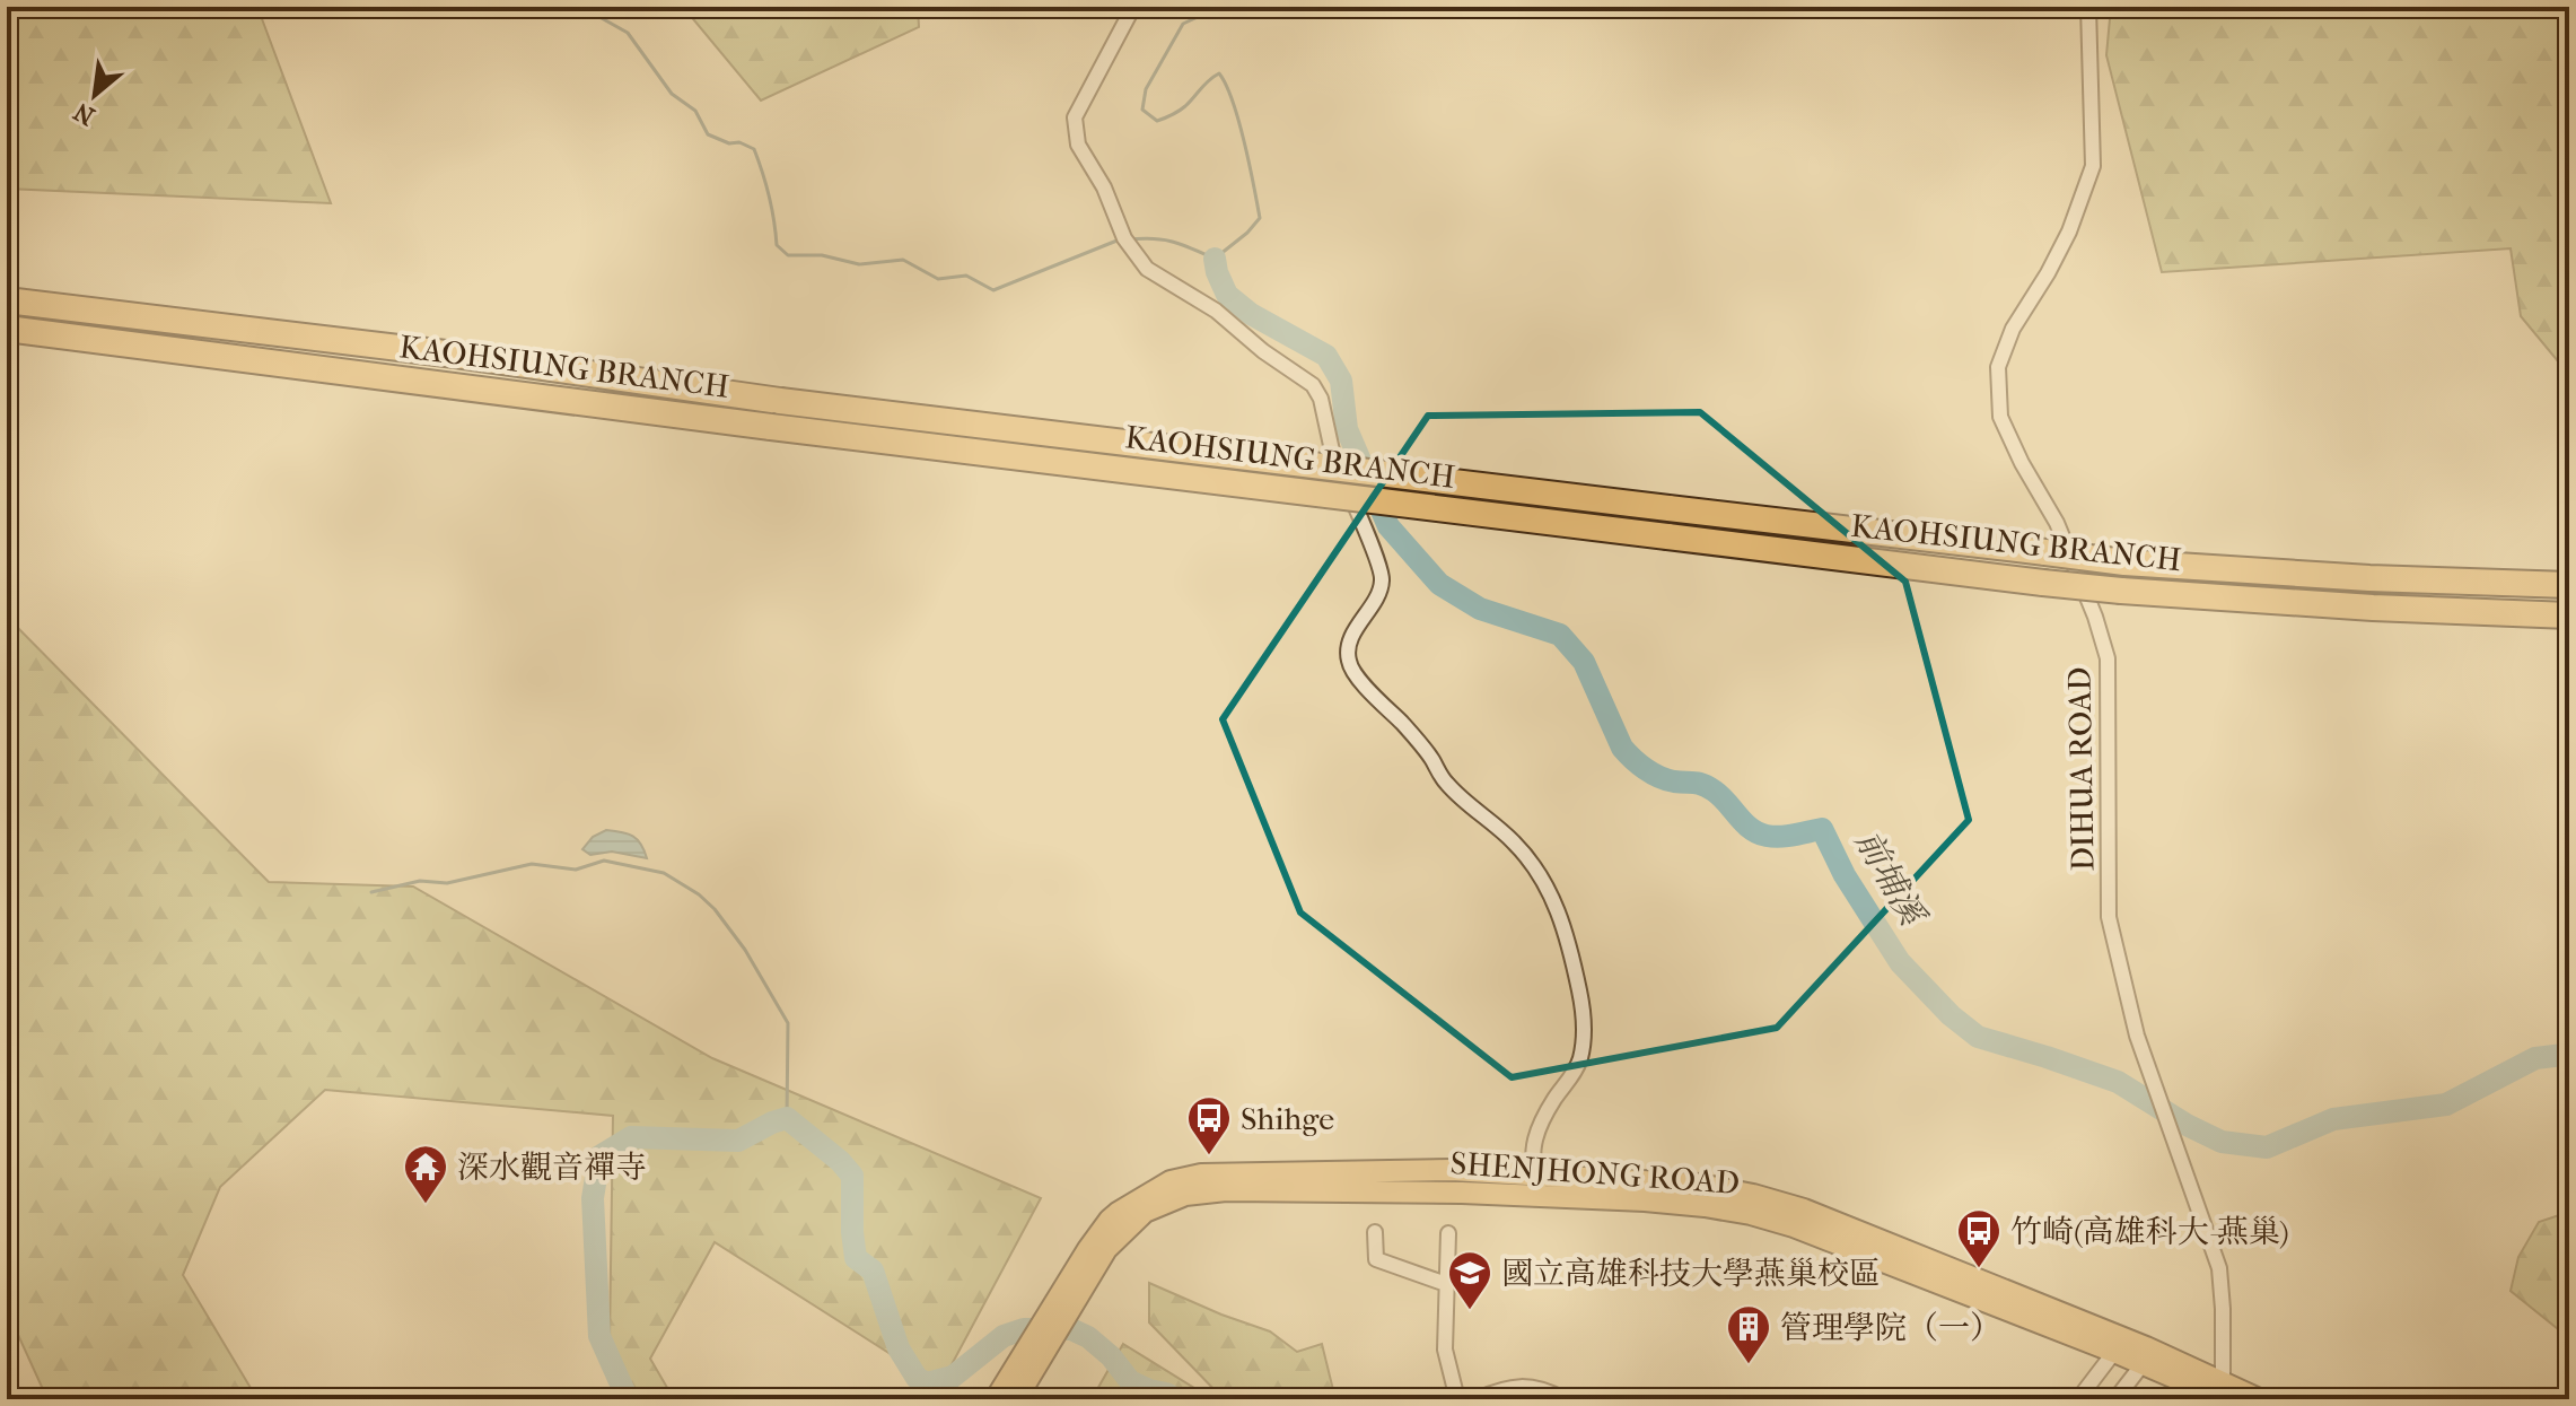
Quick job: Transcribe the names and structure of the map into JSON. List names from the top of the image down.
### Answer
{
  "streets": {
    "highway": ["KAOHSIUNG BRANCH"],
    "main road": ["SHENJHONG ROAD"],
    "street": ["DIHUA ROAD"]
  },
  "water": ["前埔溪"],
  "places": {
    "bus stop": ["Shihge", "竹崎(高雄科大-燕巢)"],
    "temple": ["深水觀音禪寺"],
    "school or university": ["國立高雄科技大學燕巢校區"],
    "building": ["管理學院（一）"]
  },
  "north": "bottom left"
}
